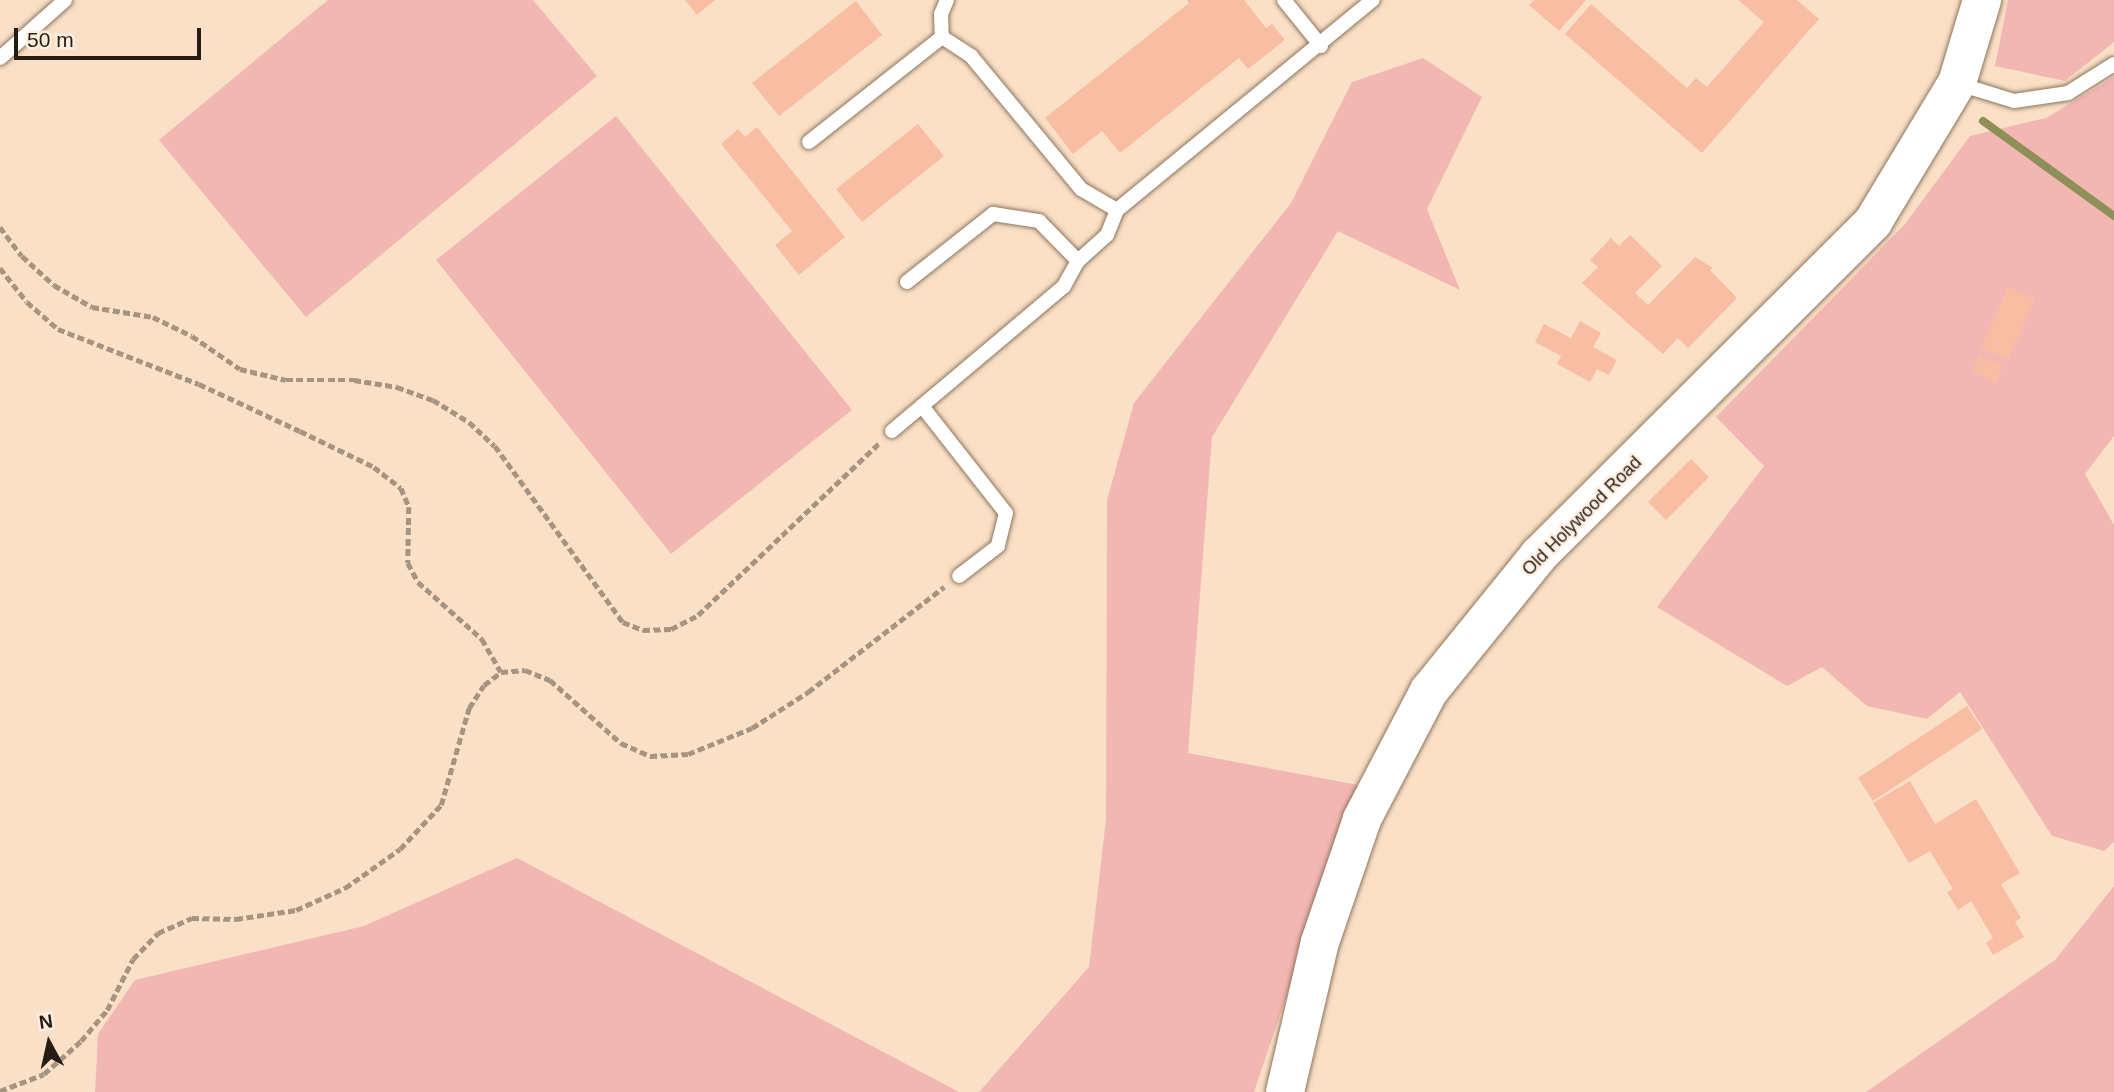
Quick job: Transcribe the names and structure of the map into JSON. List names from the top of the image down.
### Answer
{
  "streets": {
    "street": ["Old Holywood Road"]
  },
  "scale_bar": "50 m",
  "north": "top"
}
